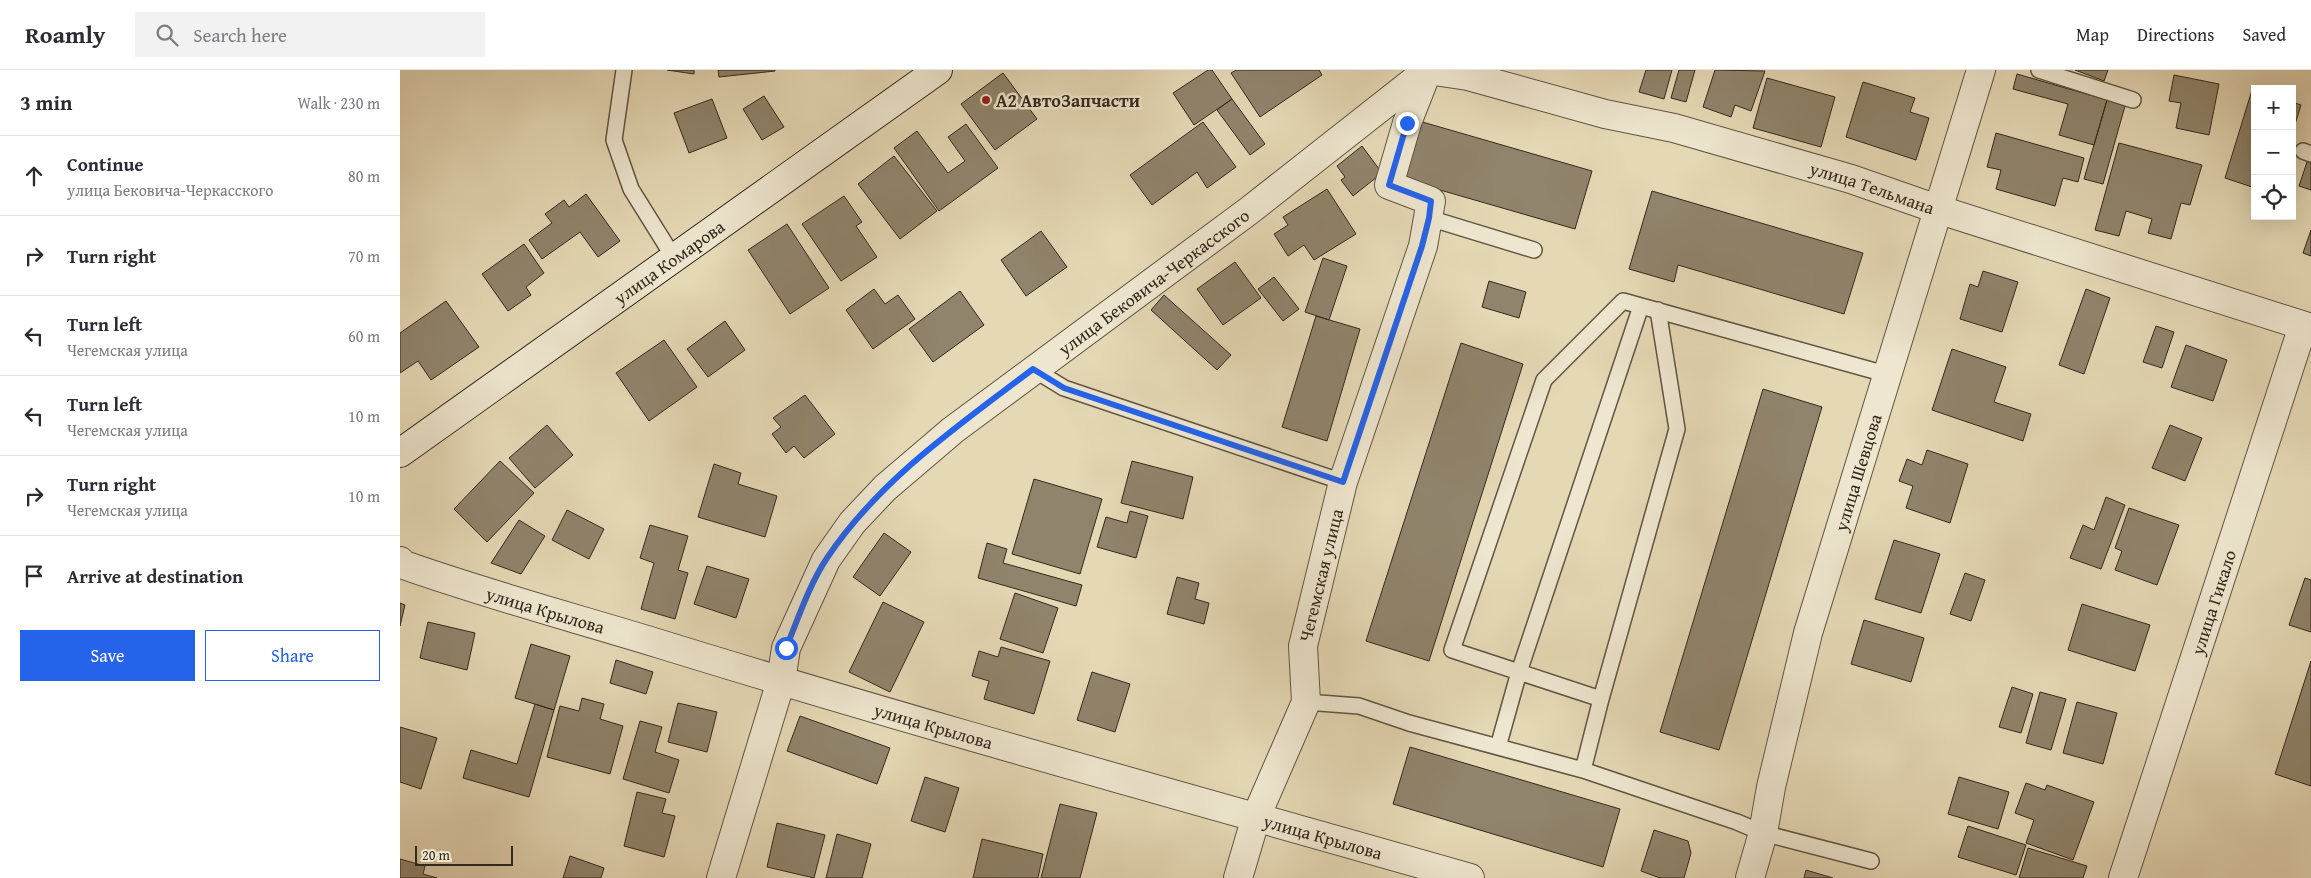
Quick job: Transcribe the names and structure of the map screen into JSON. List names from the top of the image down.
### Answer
{
  "streets": {
    "street": [
      "улица Тельмана",
      "улица Комарова",
      "улица Бековича-Черкасского",
      "улица Шевцова",
      "Чегемская улица",
      "улица Гикало",
      "улица Крылова"
    ]
  },
  "crossings": [
    ["улица Тельмана", "улица Бековича-Черкасского"],
    ["улица Тельмана", "улица Шевцова"],
    ["улица Тельмана", "Чегемская улица"],
    ["улица Тельмана", "улица Гикало"],
    ["улица Бековича-Черкасского", "Чегемская улица"],
    ["улица Бековича-Черкасского", "улица Крылова"],
    ["Чегемская улица", "улица Крылова"]
  ],
  "places": ["А2 АвтоЗапчасти"],
  "scale_bar": "20 m",
  "page": {
    "header": "Roamly",
    "search": "Search here",
    "nav": ["Map", "Directions", "Saved"],
    "heading": ["3 min", "Walk · 230 m"],
    "map_buttons": ["+", "−"],
    "list": [
      ["Continue", "улица Бековича-Черкасского", "80 m"],
      ["Turn right", "70 m"],
      ["Turn left", "Чегемская улица", "60 m"],
      ["Turn left", "Чегемская улица", "10 m"],
      ["Turn right", "Чегемская улица", "10 m"],
      "Arrive at destination"
    ],
    "buttons": ["Save", "Share"],
    "scale": "20 m"
  }
}
